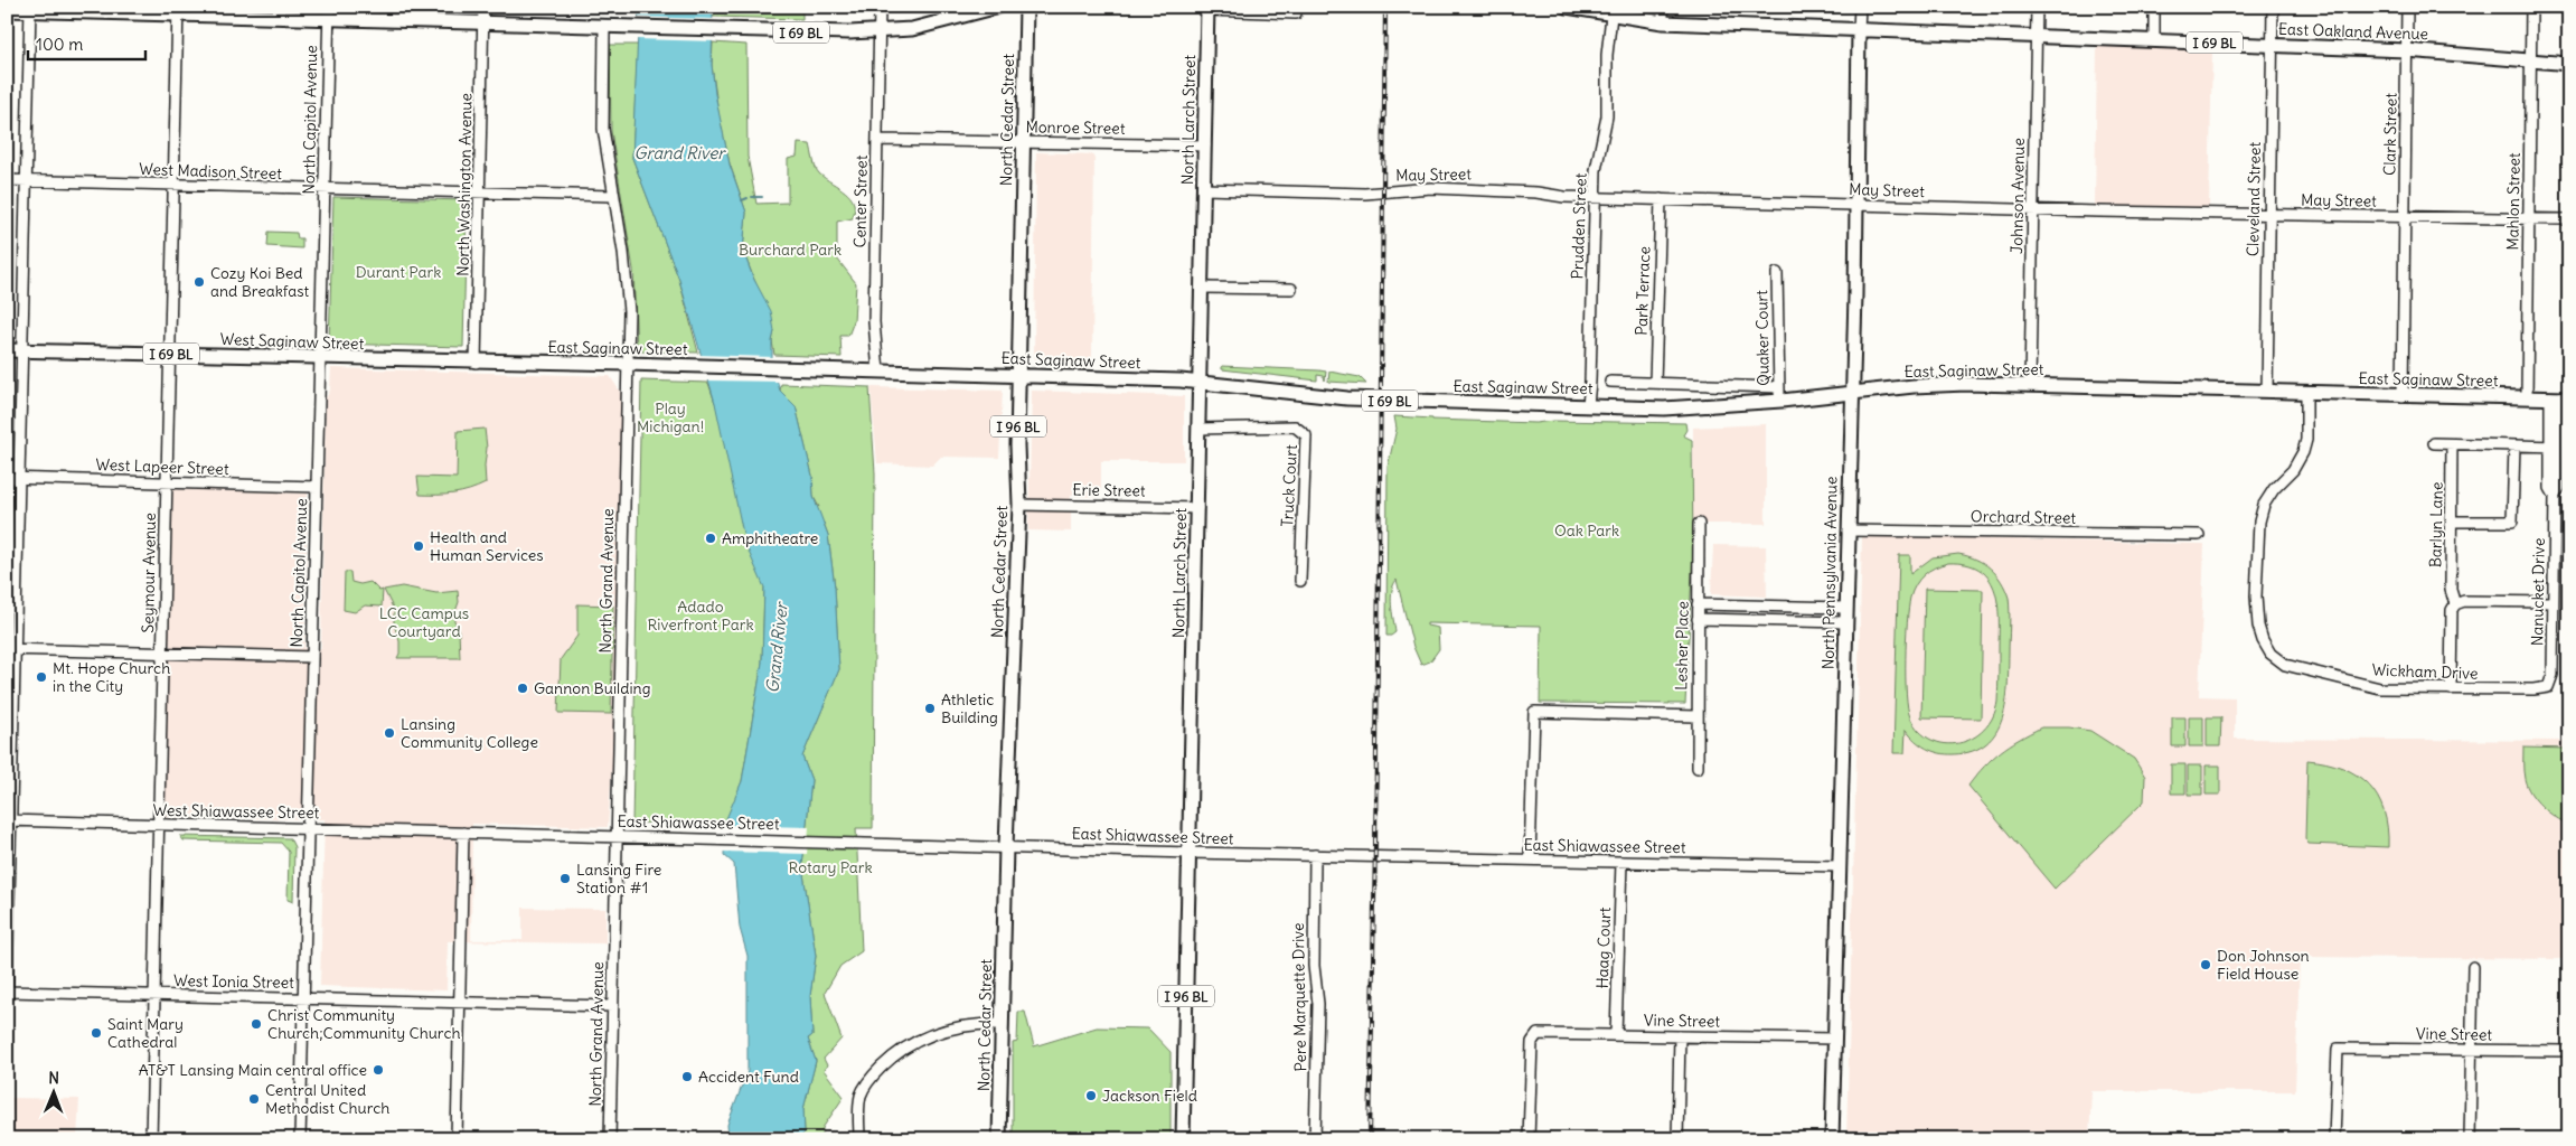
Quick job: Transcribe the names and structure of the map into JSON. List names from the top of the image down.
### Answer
{
  "streets": {
    "main road": [
      "East Oakland Avenue",
      "I 69 BL",
      "North Cedar Street",
      "North Larch Street",
      "West Saginaw Street",
      "East Saginaw Street",
      "I 96 BL",
      "North Pennsylvania Avenue"
    ],
    "street": [
      "North Capitol Avenue",
      "Monroe Street",
      "Clark Street",
      "West Madison Street",
      "May Street",
      "North Washington Avenue",
      "Johnson Avenue",
      "Cleveland Street",
      "Center Street",
      "Mahlon Street",
      "Prudden Street",
      "Park Terrace",
      "Quaker Court",
      "West Lapeer Street",
      "Truck Court",
      "Erie Street",
      "Orchard Street",
      "Barlyn Lane",
      "Seymour Avenue",
      "North Grand Avenue",
      "Nanucket Drive",
      "Lesher Place",
      "Wickham Drive",
      "West Shiawassee Street",
      "East Shiawassee Street",
      "Haag Court",
      "West Ionia Street",
      "Pere Marquette Drive",
      "Vine Street"
    ]
  },
  "crossings": [
    ["East Oakland Avenue", "Clark Street"],
    ["East Oakland Avenue", "Johnson Avenue"],
    ["East Oakland Avenue", "Cleveland Street"],
    ["East Oakland Avenue", "Mahlon Street"],
    ["East Oakland Avenue", "Prudden Street"],
    ["East Oakland Avenue", "North Pennsylvania Avenue"],
    ["I 69 BL", "North Capitol Avenue"],
    ["I 69 BL", "North Washington Avenue"],
    ["I 69 BL", "Center Street"],
    ["I 69 BL", "Seymour Avenue"],
    ["I 69 BL", "North Grand Avenue"],
    ["North Capitol Avenue", "West Madison Street"],
    ["North Capitol Avenue", "West Saginaw Street"],
    ["North Capitol Avenue", "West Lapeer Street"],
    ["North Capitol Avenue", "West Shiawassee Street"],
    ["North Capitol Avenue", "West Ionia Street"],
    ["North Cedar Street", "Monroe Street"],
    ["North Cedar Street", "East Saginaw Street"],
    ["North Cedar Street", "Erie Street"],
    ["North Cedar Street", "East Shiawassee Street"],
    ["North Larch Street", "Monroe Street"],
    ["North Larch Street", "May Street"],
    ["North Larch Street", "East Saginaw Street"],
    ["North Larch Street", "Truck Court"],
    ["North Larch Street", "Erie Street"],
    ["North Larch Street", "East Shiawassee Street"],
    ["Monroe Street", "Center Street"],
    ["Clark Street", "May Street"],
    ["Clark Street", "East Saginaw Street"],
    ["West Madison Street", "North Washington Avenue"],
    ["West Madison Street", "Seymour Avenue"],
    ["West Madison Street", "North Grand Avenue"],
    ["May Street", "Johnson Avenue"],
    ["May Street", "Cleveland Street"],
    ["May Street", "Mahlon Street"],
    ["May Street", "Prudden Street"],
    ["May Street", "Park Terrace"],
    ["May Street", "North Pennsylvania Avenue"],
    ["North Washington Avenue", "West Saginaw Street"],
    ["North Washington Avenue", "East Saginaw Street"],
    ["Johnson Avenue", "East Saginaw Street"],
    ["Cleveland Street", "East Saginaw Street"],
    ["Center Street", "East Saginaw Street"],
    ["Mahlon Street", "East Saginaw Street"],
    ["Prudden Street", "East Saginaw Street"],
    ["Quaker Court", "East Saginaw Street"],
    ["West Saginaw Street", "East Saginaw Street"],
    ["West Saginaw Street", "Seymour Avenue"],
    ["East Saginaw Street", "North Pennsylvania Avenue"],
    ["East Saginaw Street", "North Grand Avenue"],
    ["East Saginaw Street", "Nanucket Drive"],
    ["East Saginaw Street", "Wickham Drive"],
    ["West Lapeer Street", "Seymour Avenue"],
    ["Orchard Street", "North Pennsylvania Avenue"],
    ["Barlyn Lane", "Wickham Drive"],
    ["Seymour Avenue", "West Shiawassee Street"],
    ["Seymour Avenue", "West Ionia Street"],
    ["North Pennsylvania Avenue", "East Shiawassee Street"],
    ["North Pennsylvania Avenue", "Vine Street"],
    ["North Grand Avenue", "East Shiawassee Street"],
    ["North Grand Avenue", "West Ionia Street"],
    ["Nanucket Drive", "Wickham Drive"],
    ["West Shiawassee Street", "East Shiawassee Street"],
    ["East Shiawassee Street", "Haag Court"],
    ["East Shiawassee Street", "Pere Marquette Drive"],
    ["Haag Court", "Vine Street"]
  ],
  "water": ["Grand River"],
  "parks": [
    "Burchard Park",
    "Durant Park",
    "Play Michigan!",
    "Oak Park",
    "Adado Riverfront Park",
    "LCC Campus Courtyard",
    "Rotary Park"
  ],
  "places": [
    "Cozy Koi Bed and Breakfast",
    "Amphitheatre",
    "Health and Human Services",
    "Mt. Hope Church in the City",
    "Gannon Building",
    "Athletic Building",
    "Lansing Community College",
    "Lansing Fire Station #1",
    "Don Johnson Field House",
    "Christ Community Church;Community Church",
    "Saint Mary Cathedral",
    "AT&T Lansing Main central office",
    "Accident Fund",
    "Jackson Field",
    "Central United Methodist Church"
  ],
  "scale_bar": "100 m",
  "north": "top"
}
